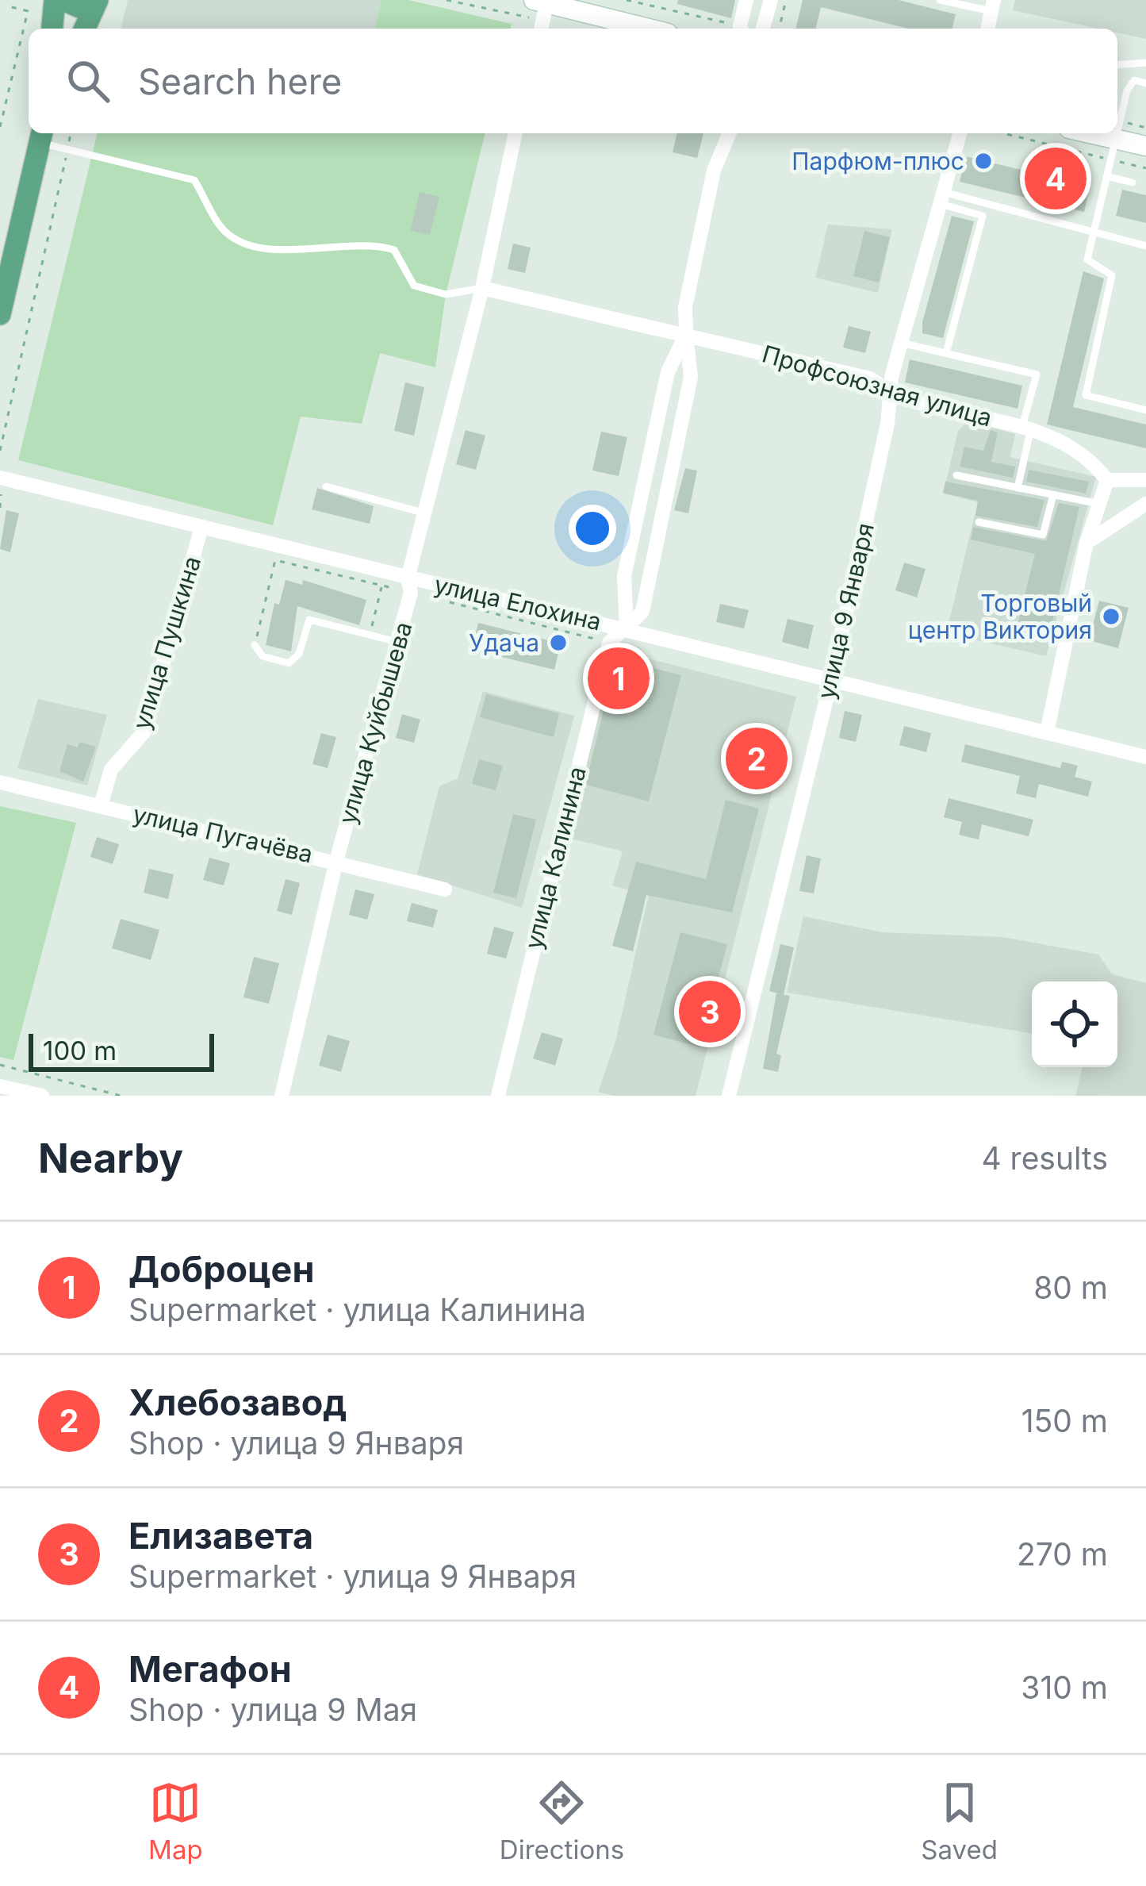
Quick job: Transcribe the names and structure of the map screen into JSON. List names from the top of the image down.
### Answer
{
  "streets": {
    "street": [
      "Профсоюзная улица",
      "улица Елохина",
      "улица 9 Января",
      "улица Пушкина",
      "улица Куйбышева",
      "улица Пугачёва",
      "улица Калинина"
    ]
  },
  "crossings": [
    ["Профсоюзная улица", "улица 9 Января"],
    ["Профсоюзная улица", "улица Куйбышева"],
    ["улица Елохина", "улица 9 Января"],
    ["улица Елохина", "улица Пушкина"],
    ["улица Елохина", "улица Куйбышева"],
    ["улица Пушкина", "улица Пугачёва"],
    ["улица Куйбышева", "улица Пугачёва"]
  ],
  "places": ["Парфюм-плюс", "Торговый центр Виктория", "Удача"],
  "scale_bar": "100 m",
  "page": {
    "search": "Search here",
    "pins": [
      "4",
      "1",
      "2",
      "3"
    ],
    "scale": "100 m",
    "heading": ["Nearby", "4 results"],
    "list": [
      {
        "mark": "1",
        "name": "Доброцен",
        "note": "Supermarket · улица Калинина",
        "value": "80 m"
      },
      {
        "mark": "2",
        "name": "Хлебозавод",
        "note": "Shop · улица 9 Января",
        "value": "150 m"
      },
      {
        "mark": "3",
        "name": "Елизавета",
        "note": "Supermarket · улица 9 Января",
        "value": "270 m"
      },
      {
        "mark": "4",
        "name": "Мегафон",
        "note": "Shop · улица 9 Мая",
        "value": "310 m"
      }
    ],
    "nav": ["Map", "Directions", "Saved"]
  }
}
